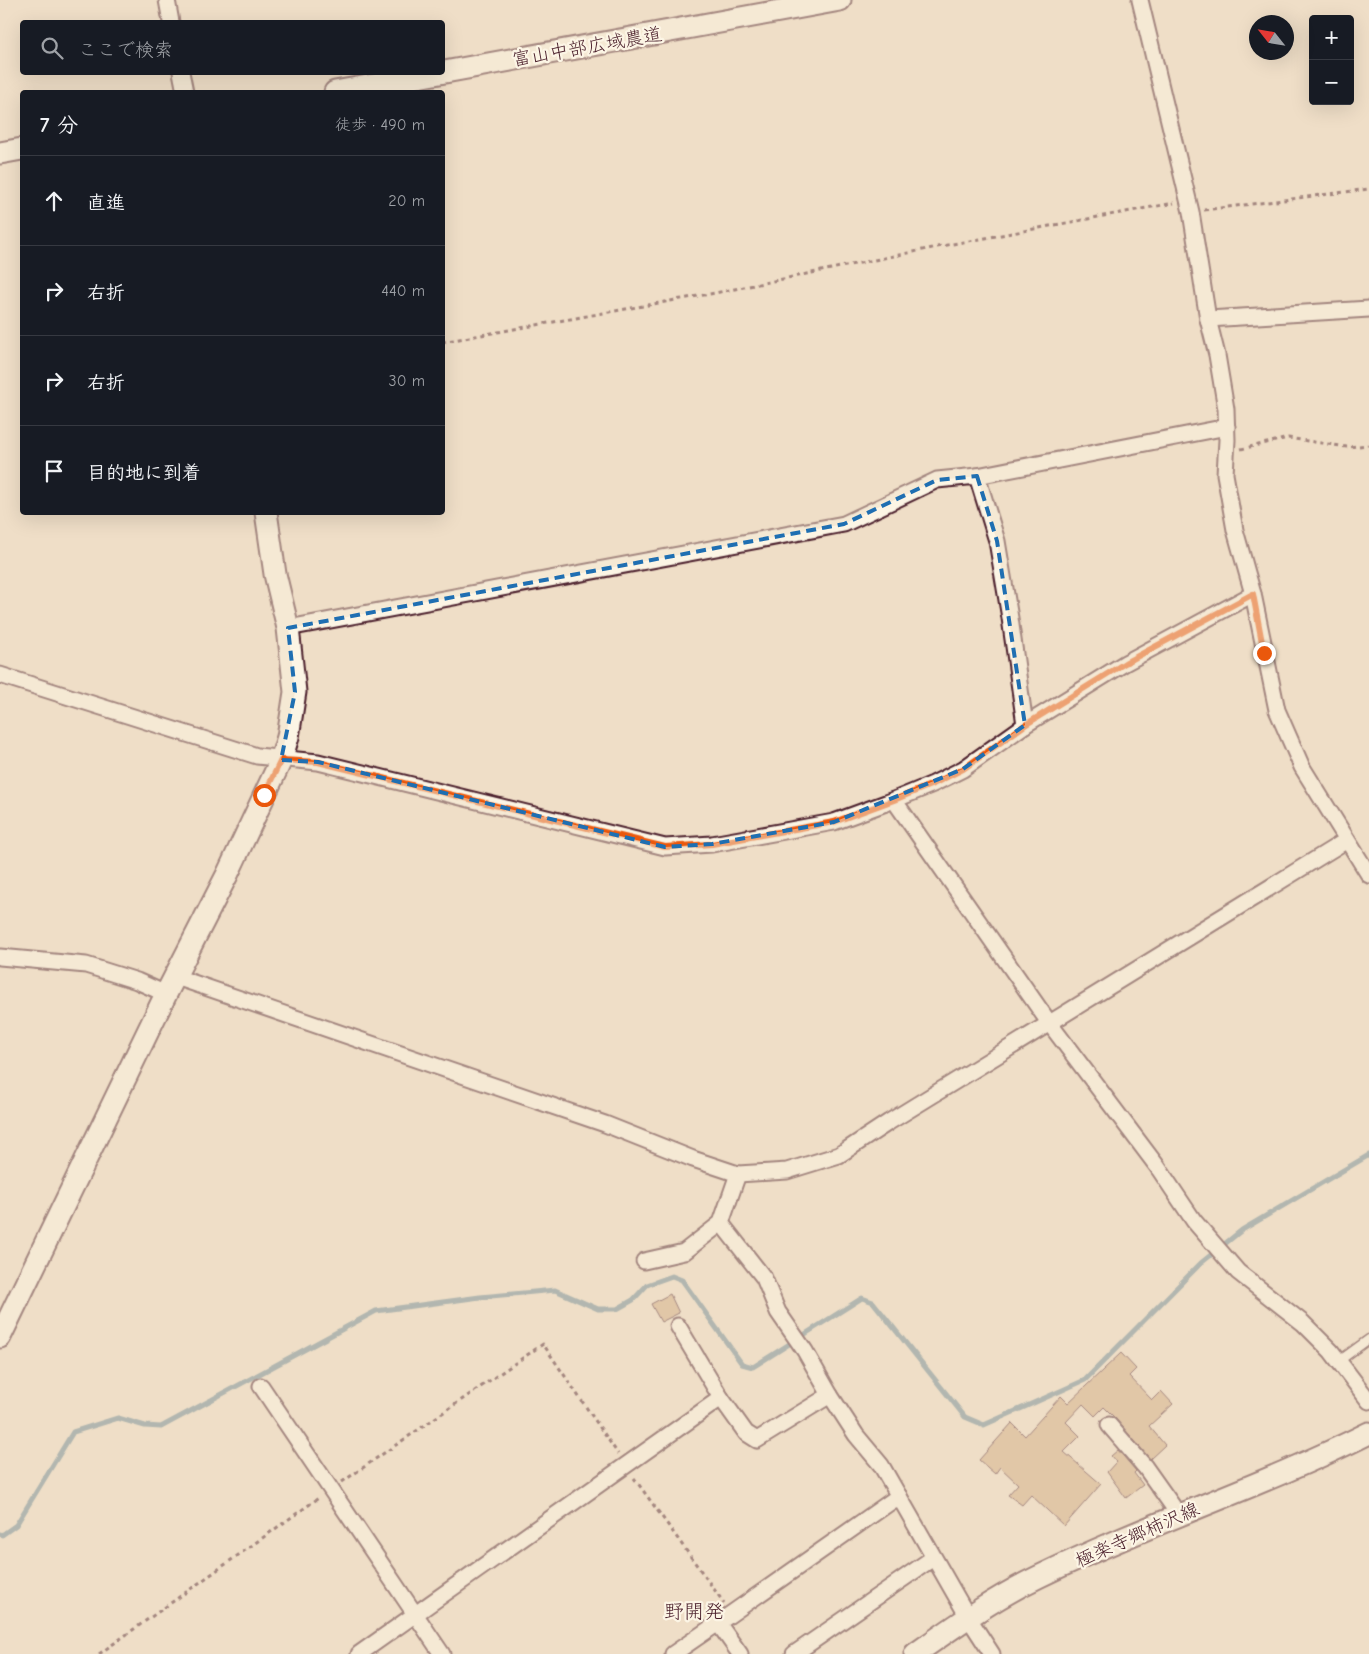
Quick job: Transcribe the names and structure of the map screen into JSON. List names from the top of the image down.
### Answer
{
  "streets": {
    "street": ["富山中部広域農道", "極楽寺郷柿沢線"]
  },
  "districts": ["野開発"],
  "north": "top left",
  "page": {
    "map_buttons": ["+", "−"],
    "search": "ここで検索",
    "heading": ["7 分", "徒歩 · 490 m"],
    "list": [
      ["直進", "20 m"],
      ["右折", "440 m"],
      ["右折", "30 m"],
      "目的地に到着"
    ]
  }
}
